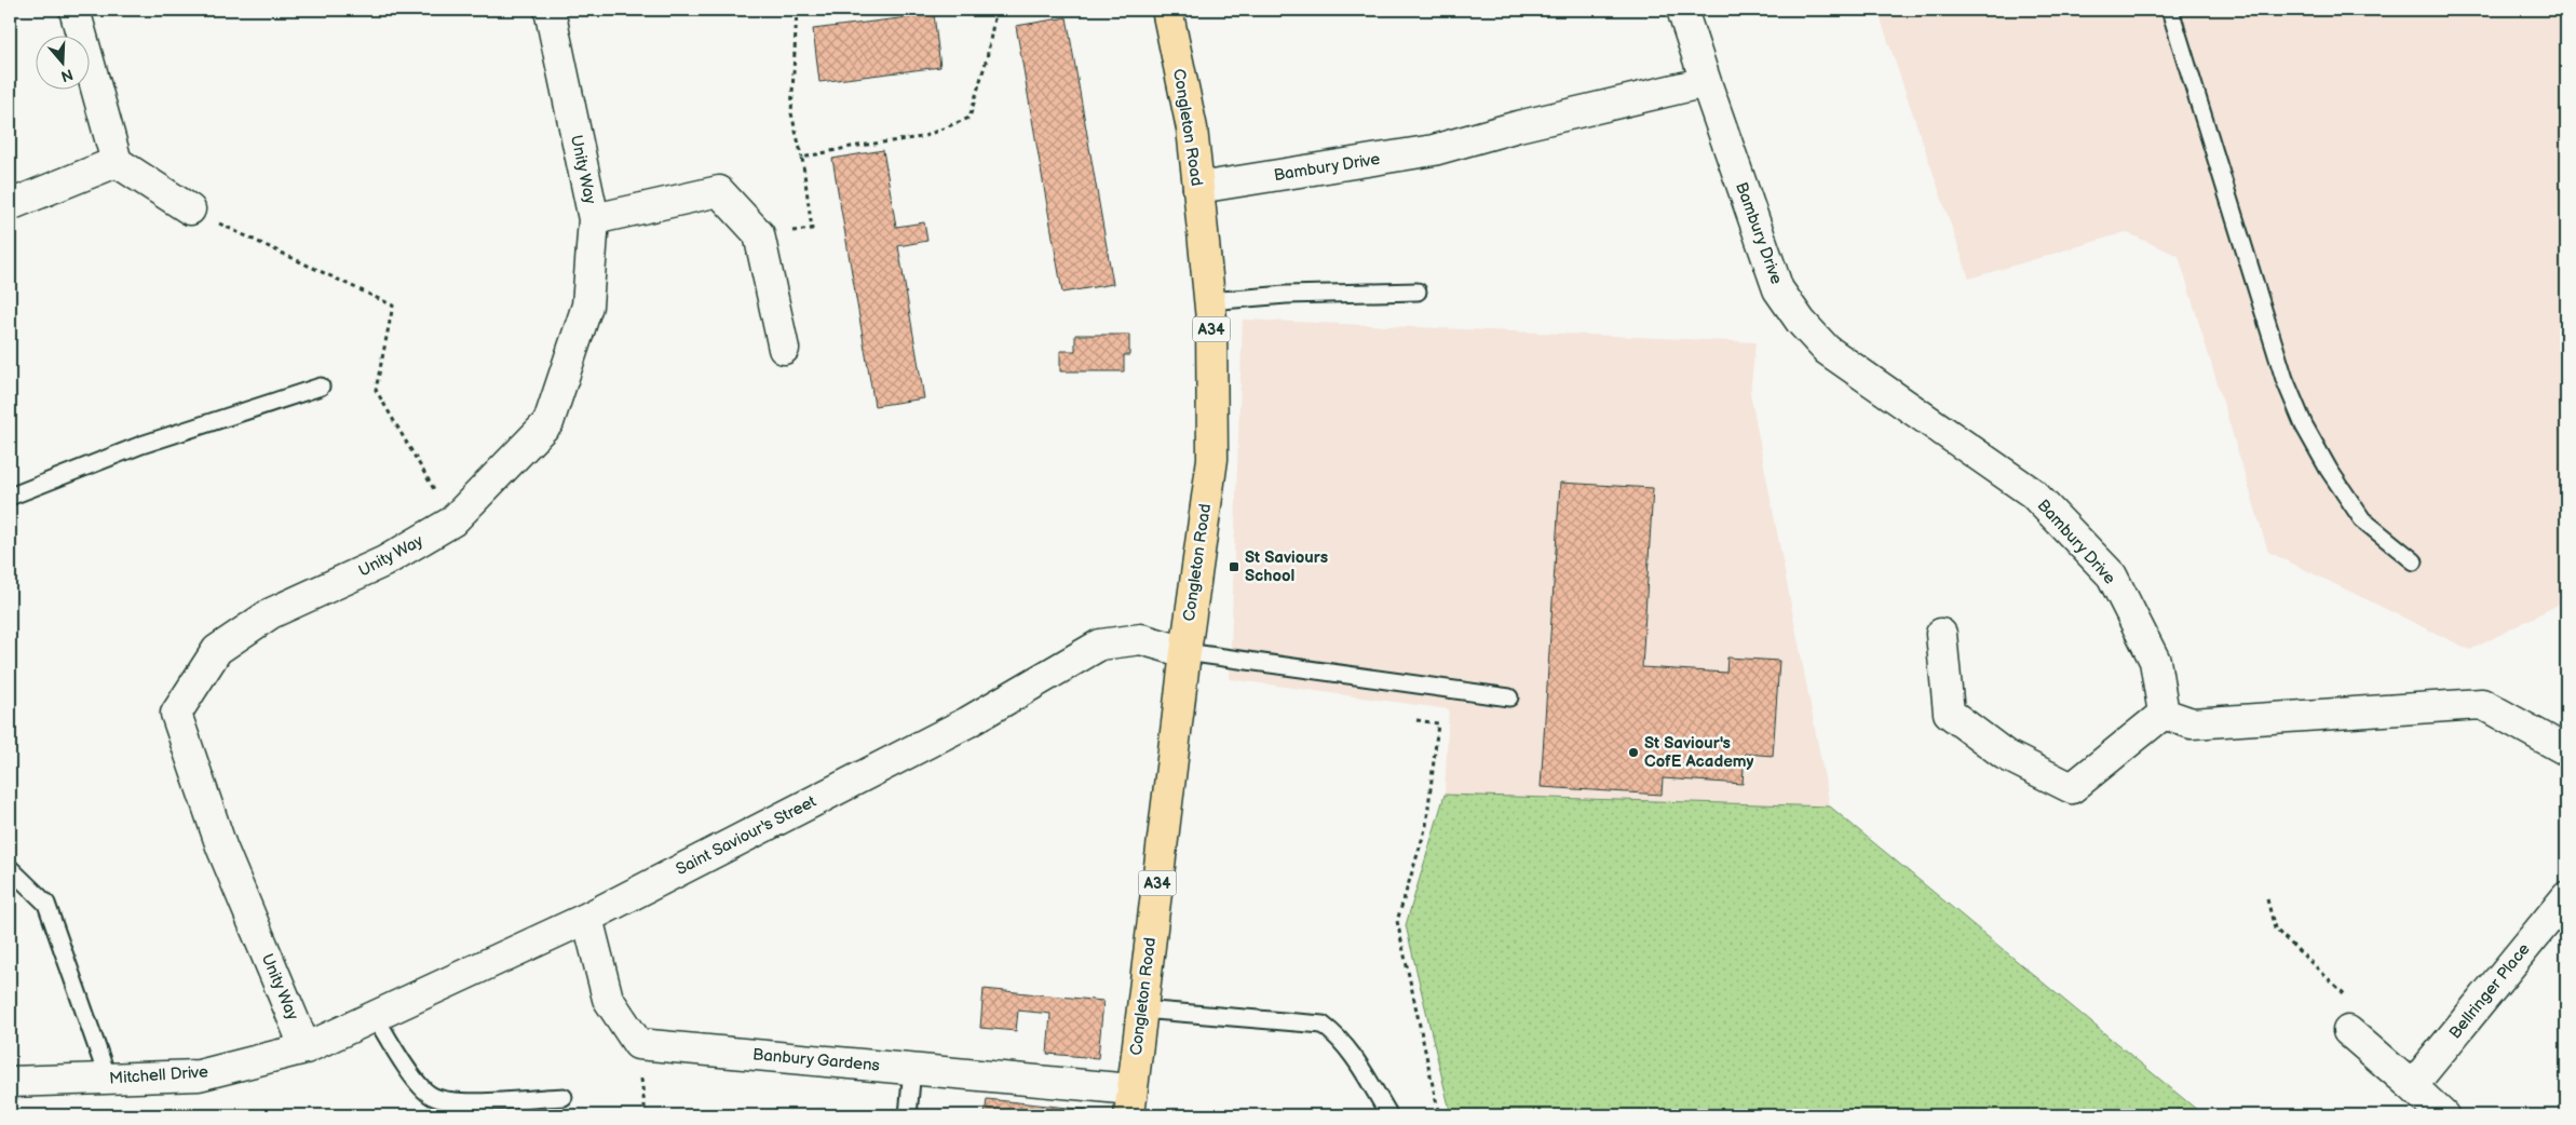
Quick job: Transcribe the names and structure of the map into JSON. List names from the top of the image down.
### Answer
{
  "streets": {
    "highway": ["Congleton Road", "A34"],
    "street": [
      "Bambury Drive",
      "Unity Way",
      "Saint Saviour's Street",
      "Bellringer Place",
      "Banbury Gardens",
      "Mitchell Drive"
    ]
  },
  "crossings": [
    ["Congleton Road", "Bambury Drive"],
    ["Congleton Road", "Saint Saviour's Street"],
    ["Congleton Road", "Banbury Gardens"],
    ["Unity Way", "Saint Saviour's Street"],
    ["Unity Way", "Mitchell Drive"],
    ["Saint Saviour's Street", "Banbury Gardens"],
    ["Saint Saviour's Street", "Mitchell Drive"]
  ],
  "places": {
    "transit": ["St Saviours School"],
    "other": ["St Saviour's CofE Academy"]
  },
  "north": "bottom"
}
